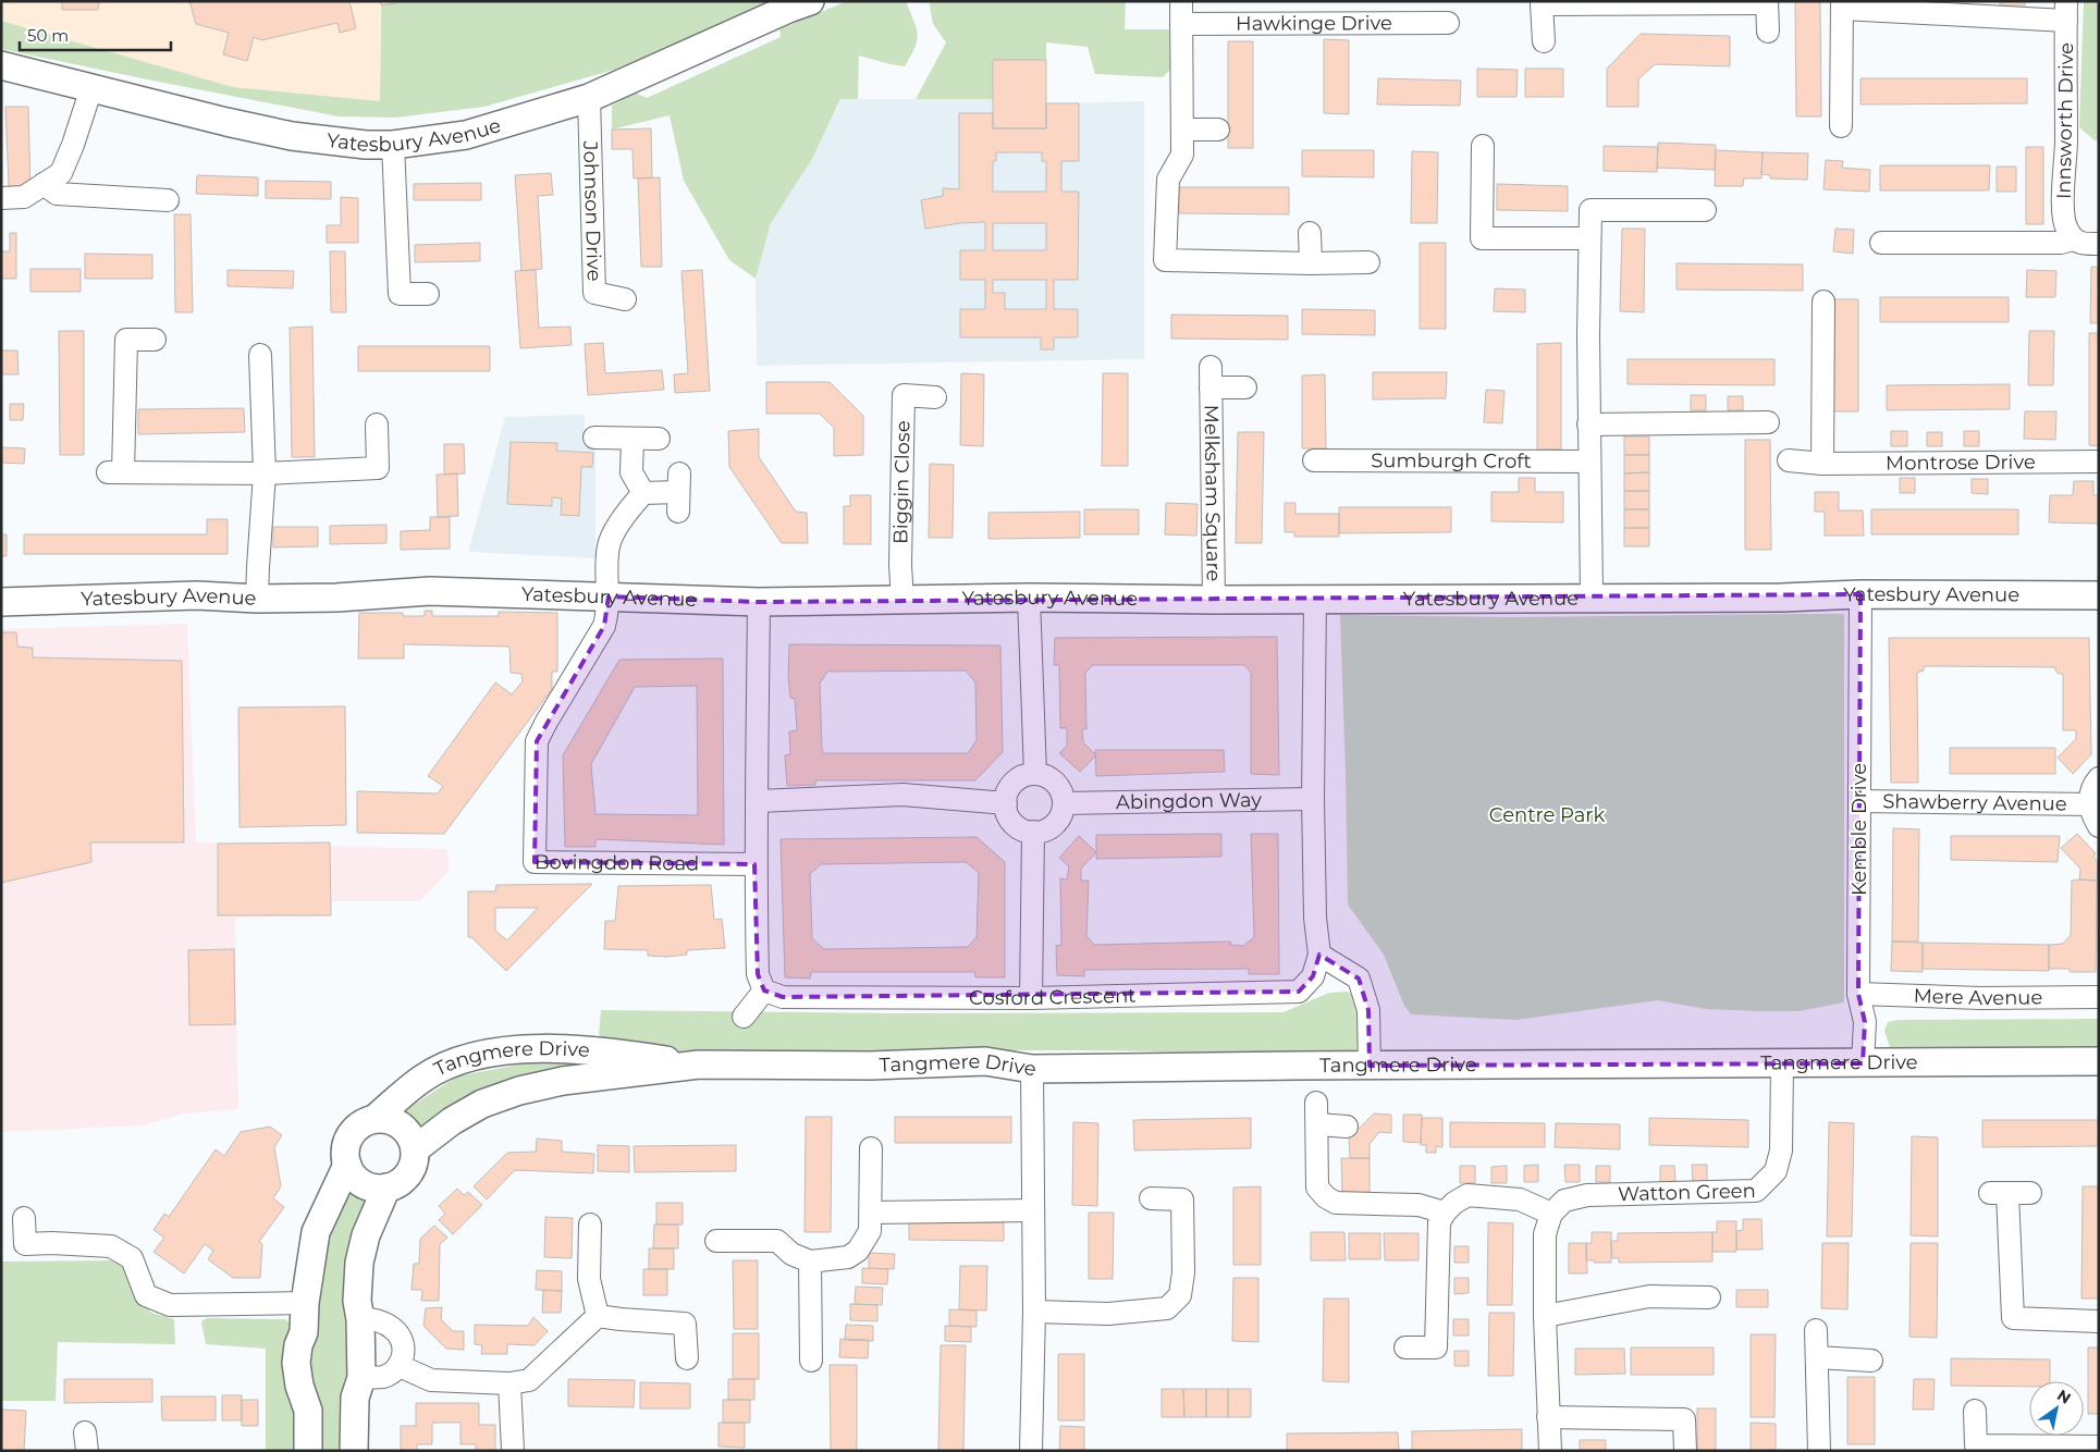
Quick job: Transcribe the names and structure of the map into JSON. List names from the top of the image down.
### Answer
{
  "streets": {
    "street": [
      "Hawkinge Drive",
      "Innsworth Drive",
      "Yatesbury Avenue",
      "Johnson Drive",
      "Sumburgh Croft",
      "Montrose Drive",
      "Biggin Close",
      "Melksham Square",
      "Abingdon Way",
      "Shawberry Avenue",
      "Kemble Drive",
      "Bovingdon Road",
      "Cosford Crescent",
      "Mere Avenue",
      "Tangmere Drive",
      "Watton Green"
    ]
  },
  "crossings": [
    ["Yatesbury Avenue", "Johnson Drive"],
    ["Yatesbury Avenue", "Biggin Close"],
    ["Yatesbury Avenue", "Melksham Square"],
    ["Yatesbury Avenue", "Kemble Drive"],
    ["Yatesbury Avenue", "Bovingdon Road"],
    ["Yatesbury Avenue", "Cosford Crescent"],
    ["Abingdon Way", "Cosford Crescent"],
    ["Shawberry Avenue", "Kemble Drive"],
    ["Kemble Drive", "Mere Avenue"],
    ["Kemble Drive", "Tangmere Drive"],
    ["Tangmere Drive", "Watton Green"]
  ],
  "parks": ["Centre Park"],
  "scale_bar": "50 m",
  "north": "top right"
}
